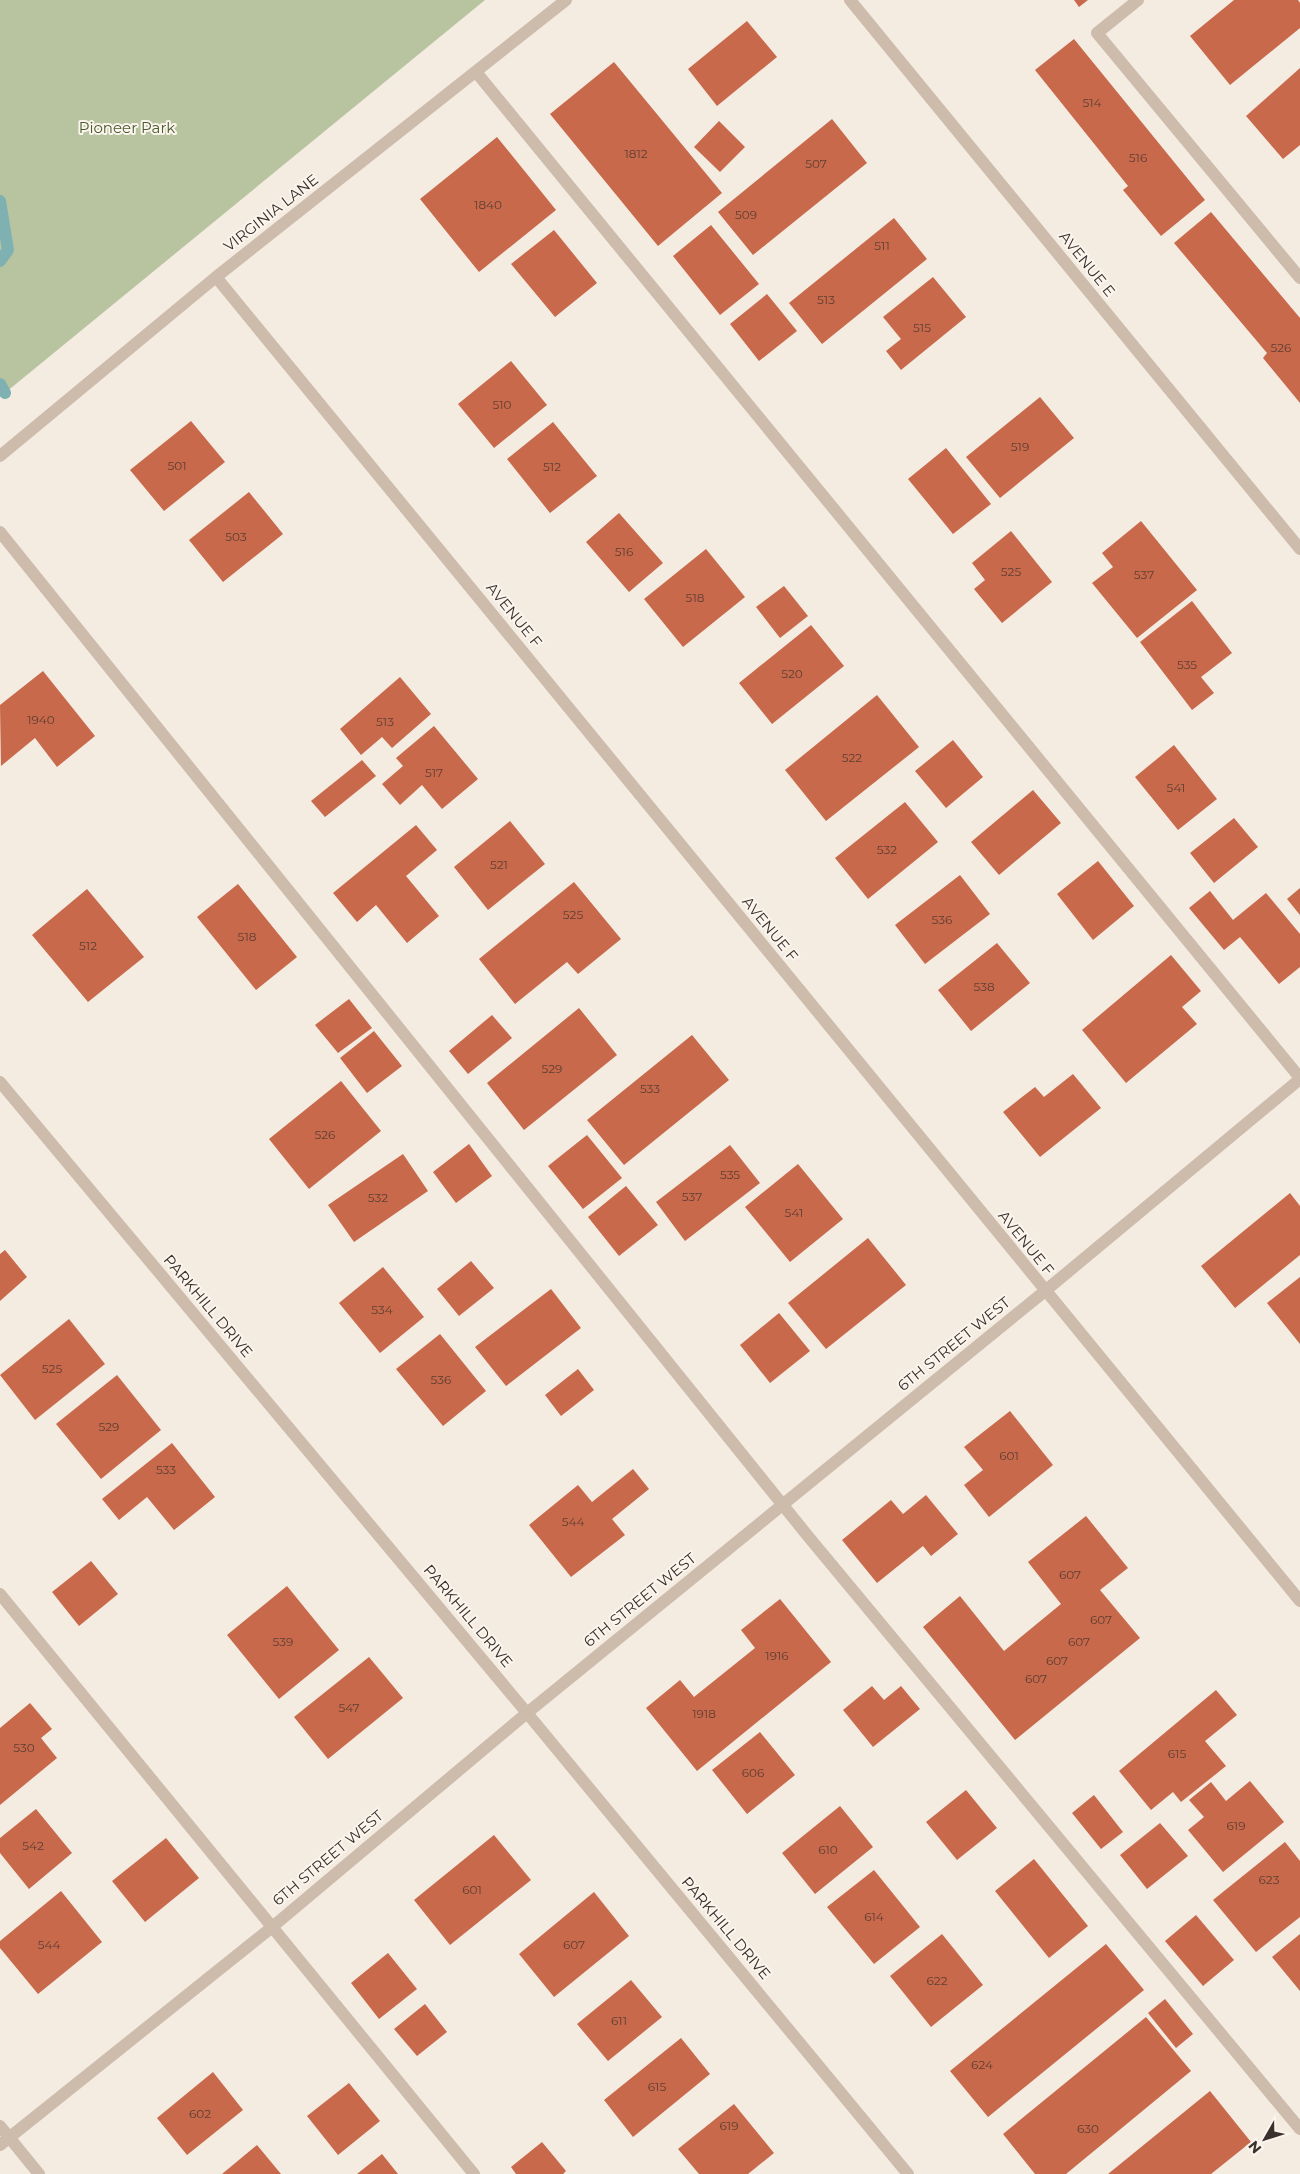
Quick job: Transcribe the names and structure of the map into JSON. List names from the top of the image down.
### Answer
{
  "streets": {
    "street": [
      "VIRGINIA LANE",
      "AVENUE E",
      "AVENUE F",
      "PARKHILL DRIVE",
      "6TH STREET WEST"
    ]
  },
  "crossings": [
    ["VIRGINIA LANE", "AVENUE F"],
    ["AVENUE F", "6TH STREET WEST"],
    ["PARKHILL DRIVE", "6TH STREET WEST"]
  ],
  "parks": ["Pioneer Park"],
  "house_numbers": [
    "514",
    "1812",
    "516",
    "507",
    "1840",
    "509",
    "511",
    "513",
    "515",
    "526",
    "510",
    "519",
    "501",
    "512",
    "503",
    "516",
    "525",
    "537",
    "518",
    "535",
    "520",
    "1940",
    "513",
    "522",
    "517",
    "541",
    "532",
    "521",
    "525",
    "536",
    "518",
    "512",
    "538",
    "529",
    "533",
    "526",
    "535",
    "537",
    "532",
    "541",
    "534",
    "525",
    "536",
    "529",
    "601",
    "533",
    "544",
    "607",
    "607",
    "539",
    "607",
    "1916",
    "607",
    "607",
    "547",
    "1918",
    "530",
    "615",
    "606",
    "619",
    "542",
    "610",
    "623",
    "601",
    "614",
    "544",
    "607",
    "622",
    "611",
    "624",
    "615",
    "602",
    "619",
    "630"
  ],
  "north": "bottom left"
}
